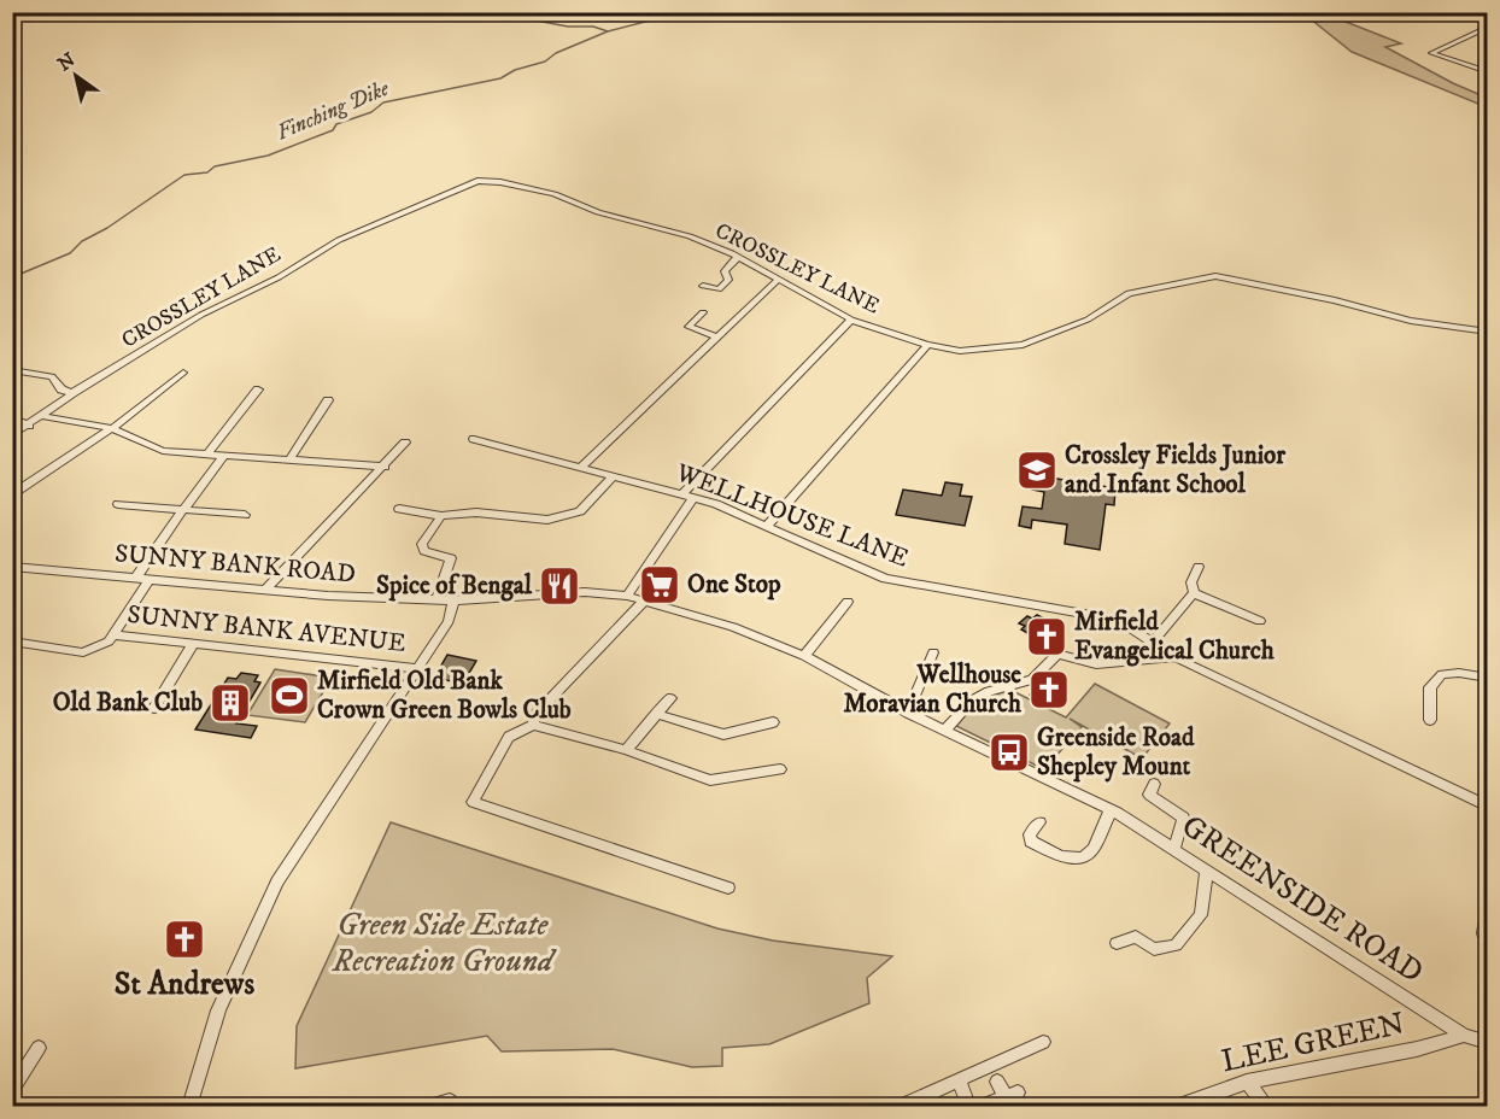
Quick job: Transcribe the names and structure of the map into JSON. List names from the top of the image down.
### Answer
{
  "streets": {
    "street": [
      "CROSSLEY LANE",
      "WELLHOUSE LANE",
      "SUNNY BANK ROAD",
      "SUNNY BANK AVENUE",
      "GREENSIDE ROAD",
      "LEE GREEN"
    ]
  },
  "crossings": [
    ["SUNNY BANK ROAD", "SUNNY BANK AVENUE"],
    ["SUNNY BANK ROAD", "GREENSIDE ROAD"],
    ["GREENSIDE ROAD", "LEE GREEN"]
  ],
  "water": ["Finching Dike"],
  "parks": ["Green Side Estate Recreation Ground"],
  "places": {
    "school or university": ["Crossley Fields Junior and Infant School"],
    "supermarket": ["One Stop"],
    "restaurant": ["Spice of Bengal"],
    "church": ["Mirfield Evangelical Church", "Wellhouse Moravian Church", "St Andrews"],
    "sports": ["Mirfield Old Bank Crown Green Bowls Club"],
    "building": ["Old Bank Club"],
    "bus stop": ["Greenside Road Shepley Mount"]
  },
  "north": "top left"
}
